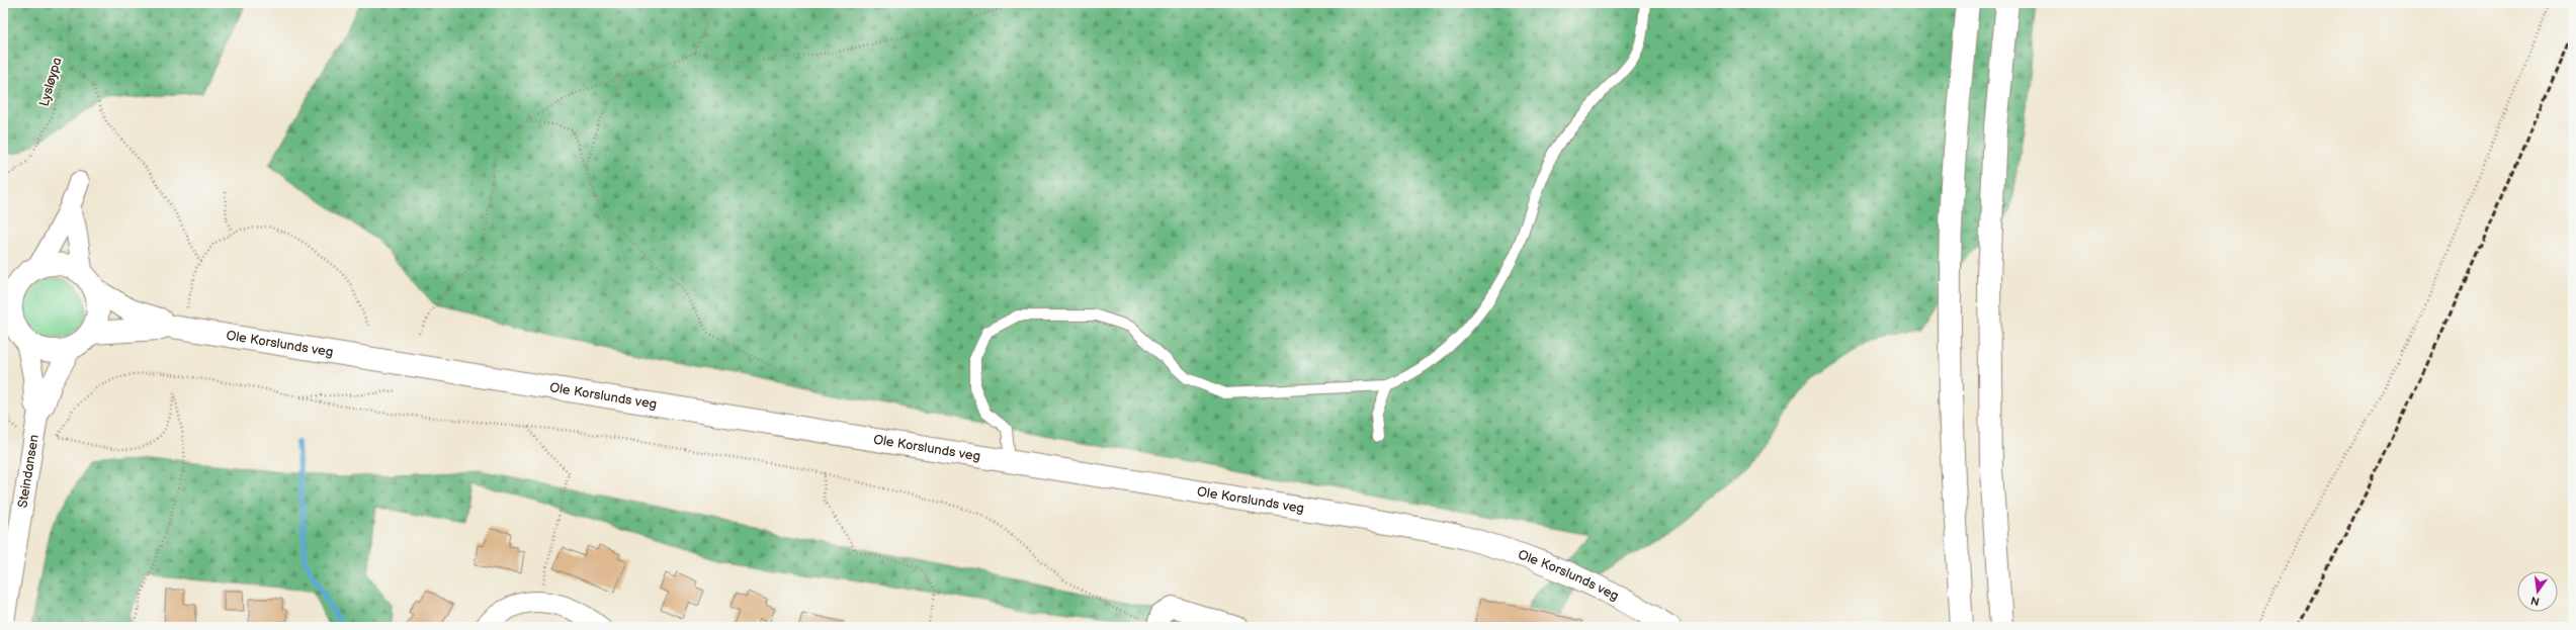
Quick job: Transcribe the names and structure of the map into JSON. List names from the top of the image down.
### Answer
{
  "streets": {
    "main road": ["Ole Korslunds veg"],
    "street": ["Steindansen"],
    "path": ["Lysløypa"]
  },
  "crossings": [
    ["Ole Korslunds veg", "Steindansen"]
  ],
  "north": "bottom"
}
